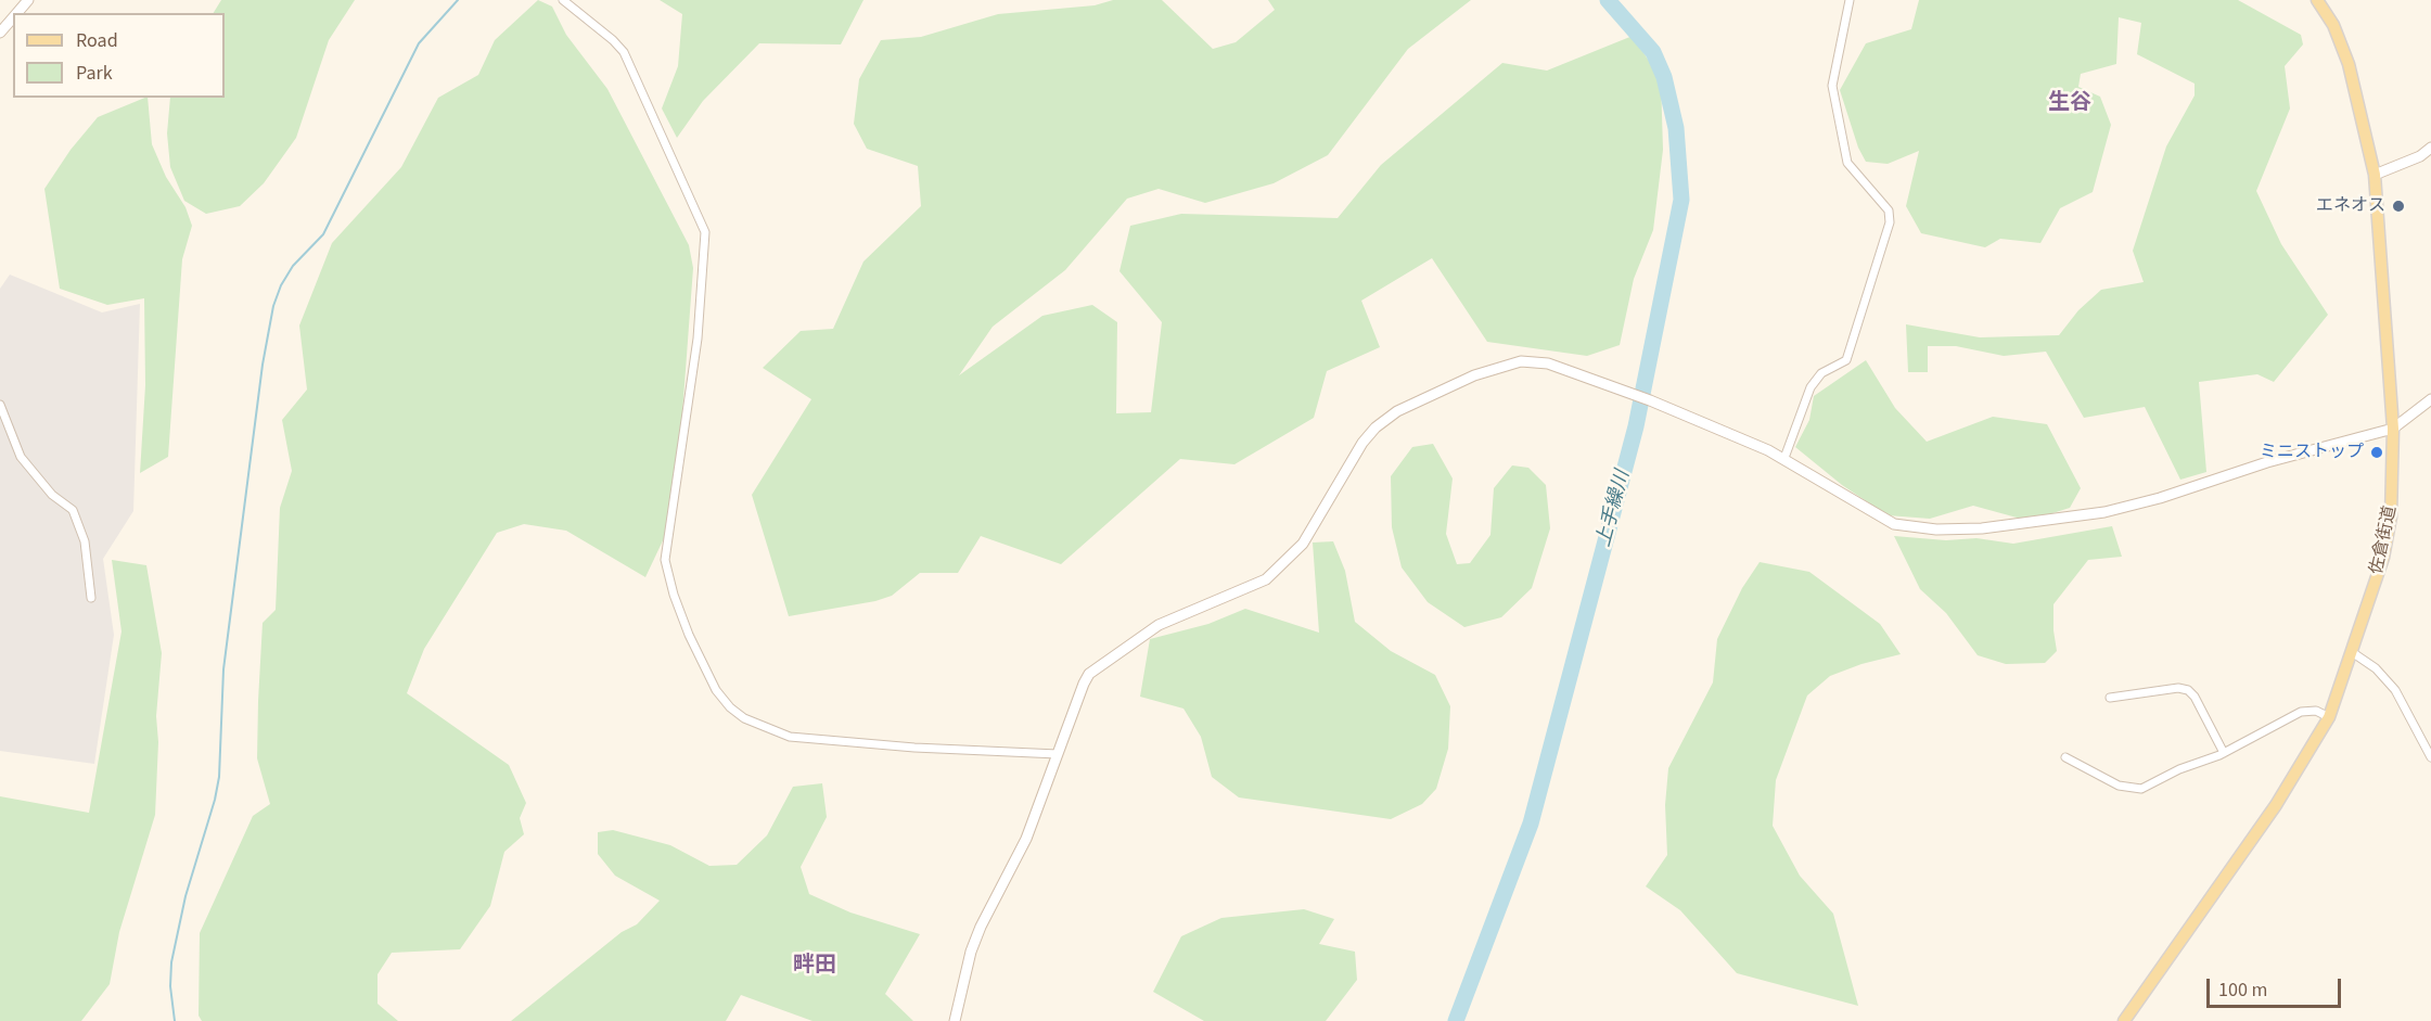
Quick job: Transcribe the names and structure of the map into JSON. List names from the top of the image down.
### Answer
{
  "streets": {
    "main road": ["佐倉街道"]
  },
  "districts": ["生谷", "畔田"],
  "water": ["上手繰川"],
  "places": ["エネオス", "ミニストップ"],
  "legend": ["Road", "Park"],
  "scale_bar": "100 m"
}
